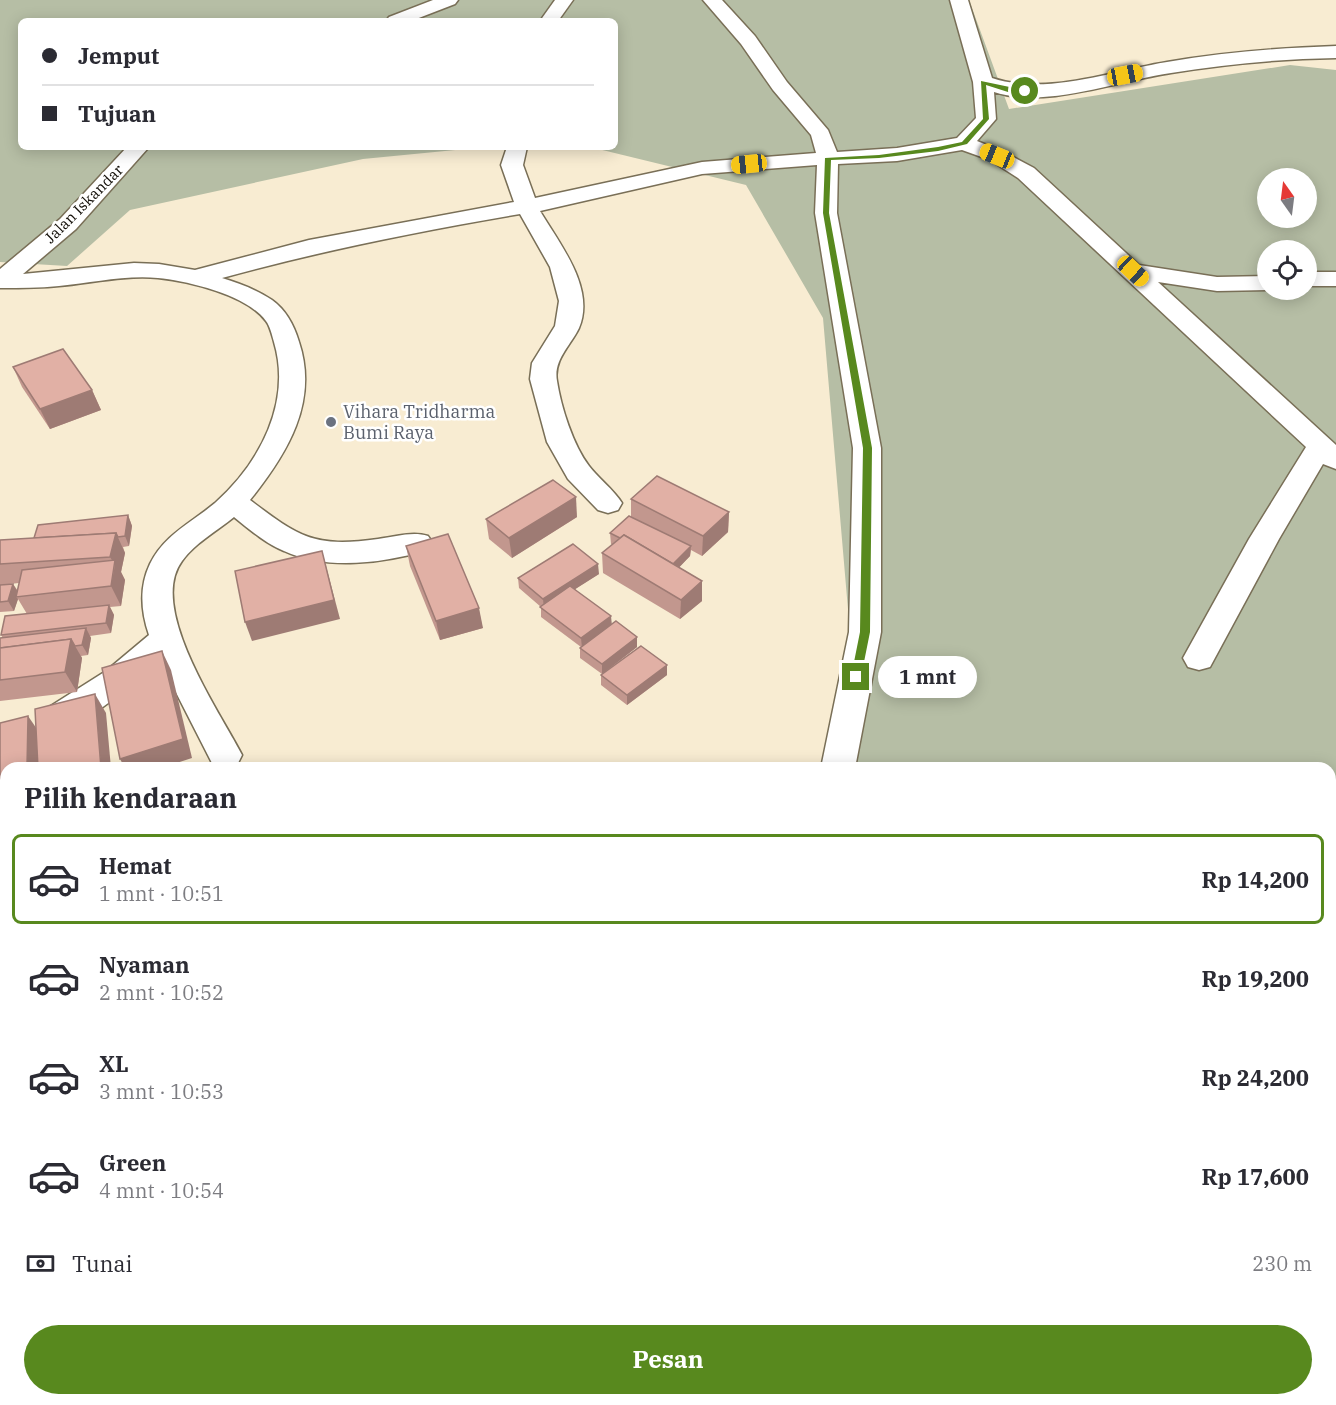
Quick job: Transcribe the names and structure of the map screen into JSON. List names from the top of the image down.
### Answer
{
  "streets": {
    "street": ["Jalan Iskandar"]
  },
  "places": ["Vihara Tridharma Bumi Raya"],
  "north": "top",
  "page": {
    "banner": ["Jemput", "Tujuan"],
    "bubble": "1 mnt",
    "heading": "Pilih kendaraan",
    "list": [
      {
        "name": "Hemat",
        "note": "1 mnt · 10:51",
        "value": "Rp 14,200"
      },
      {
        "name": "Nyaman",
        "note": "2 mnt · 10:52",
        "value": "Rp 19,200"
      },
      {
        "name": "XL",
        "note": "3 mnt · 10:53",
        "value": "Rp 24,200"
      },
      {
        "name": "Green",
        "note": "4 mnt · 10:54",
        "value": "Rp 17,600"
      }
    ],
    "pay": ["Tunai", "230 m"],
    "buttons": "Pesan"
  }
}
